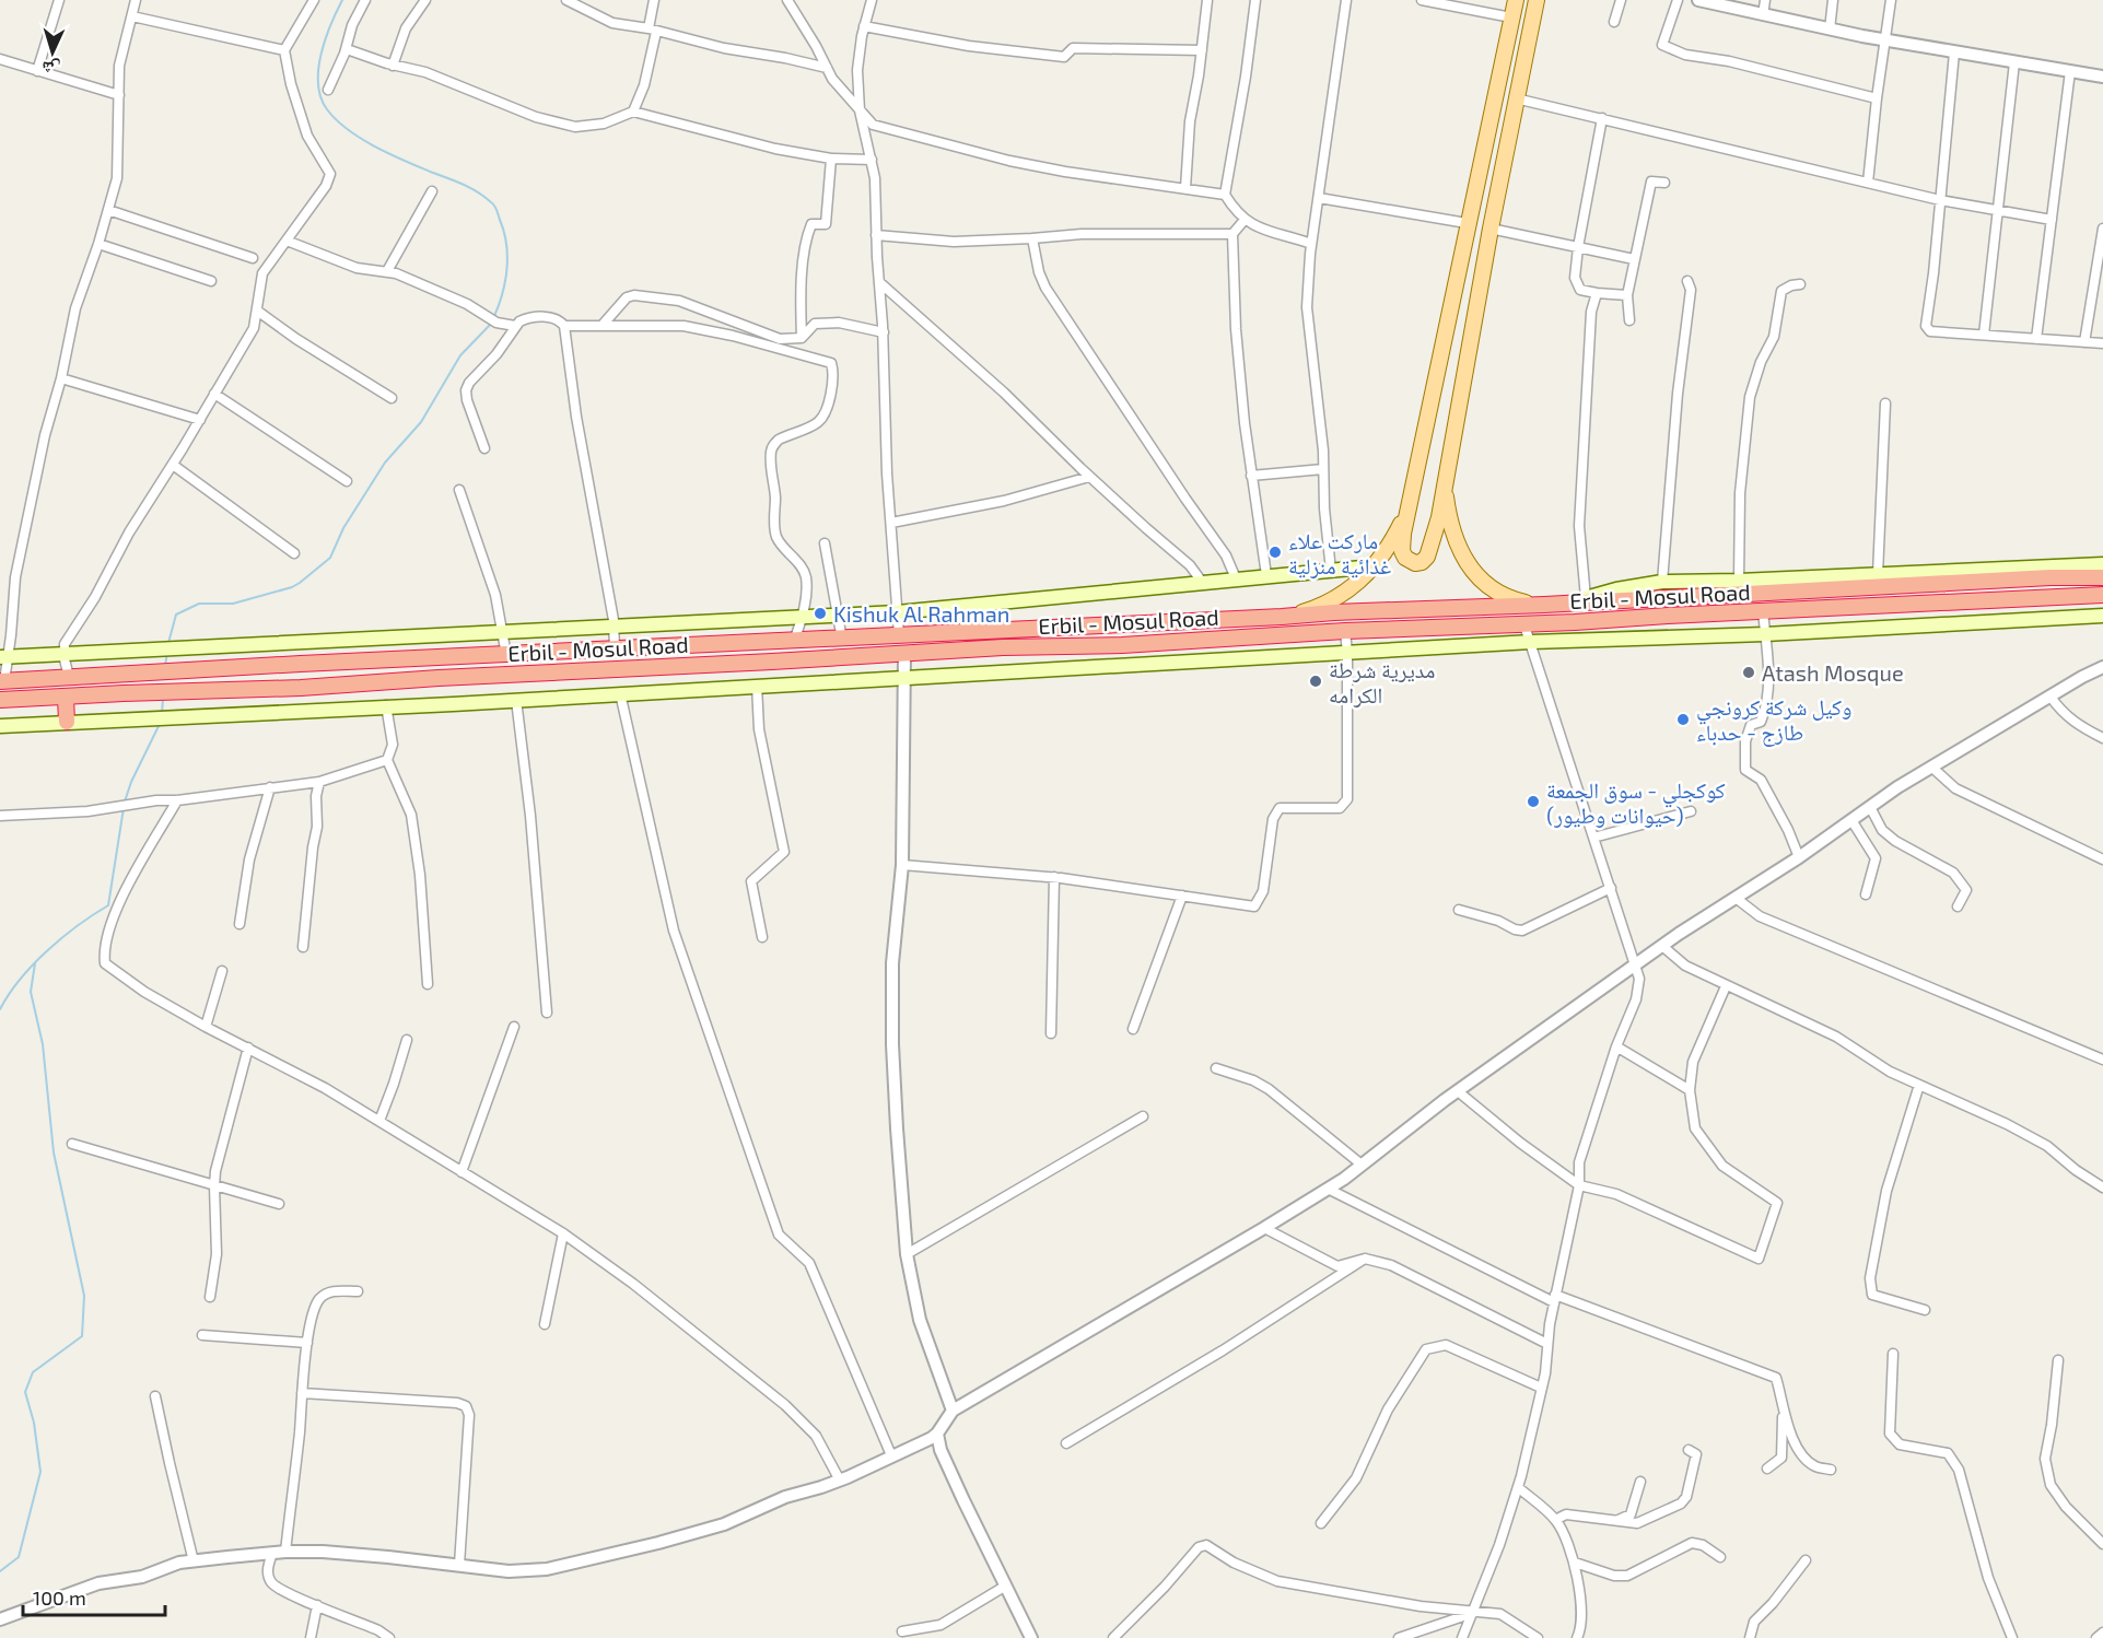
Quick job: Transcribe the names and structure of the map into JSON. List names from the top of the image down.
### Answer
{
  "streets": {
    "highway": ["Erbil - Mosul Road"]
  },
  "places": [
    "ماركت علاء غذائية منزلية",
    "Kishuk Al Rahman",
    "Atash Mosque",
    "مديرية شرطة الكرامه",
    "وكيل شركة كرونجي طازج - حدباء",
    "كوكجلي - سوق الجمعة (حيوانات وطيور)"
  ],
  "scale_bar": "100 m",
  "north": "bottom"
}
